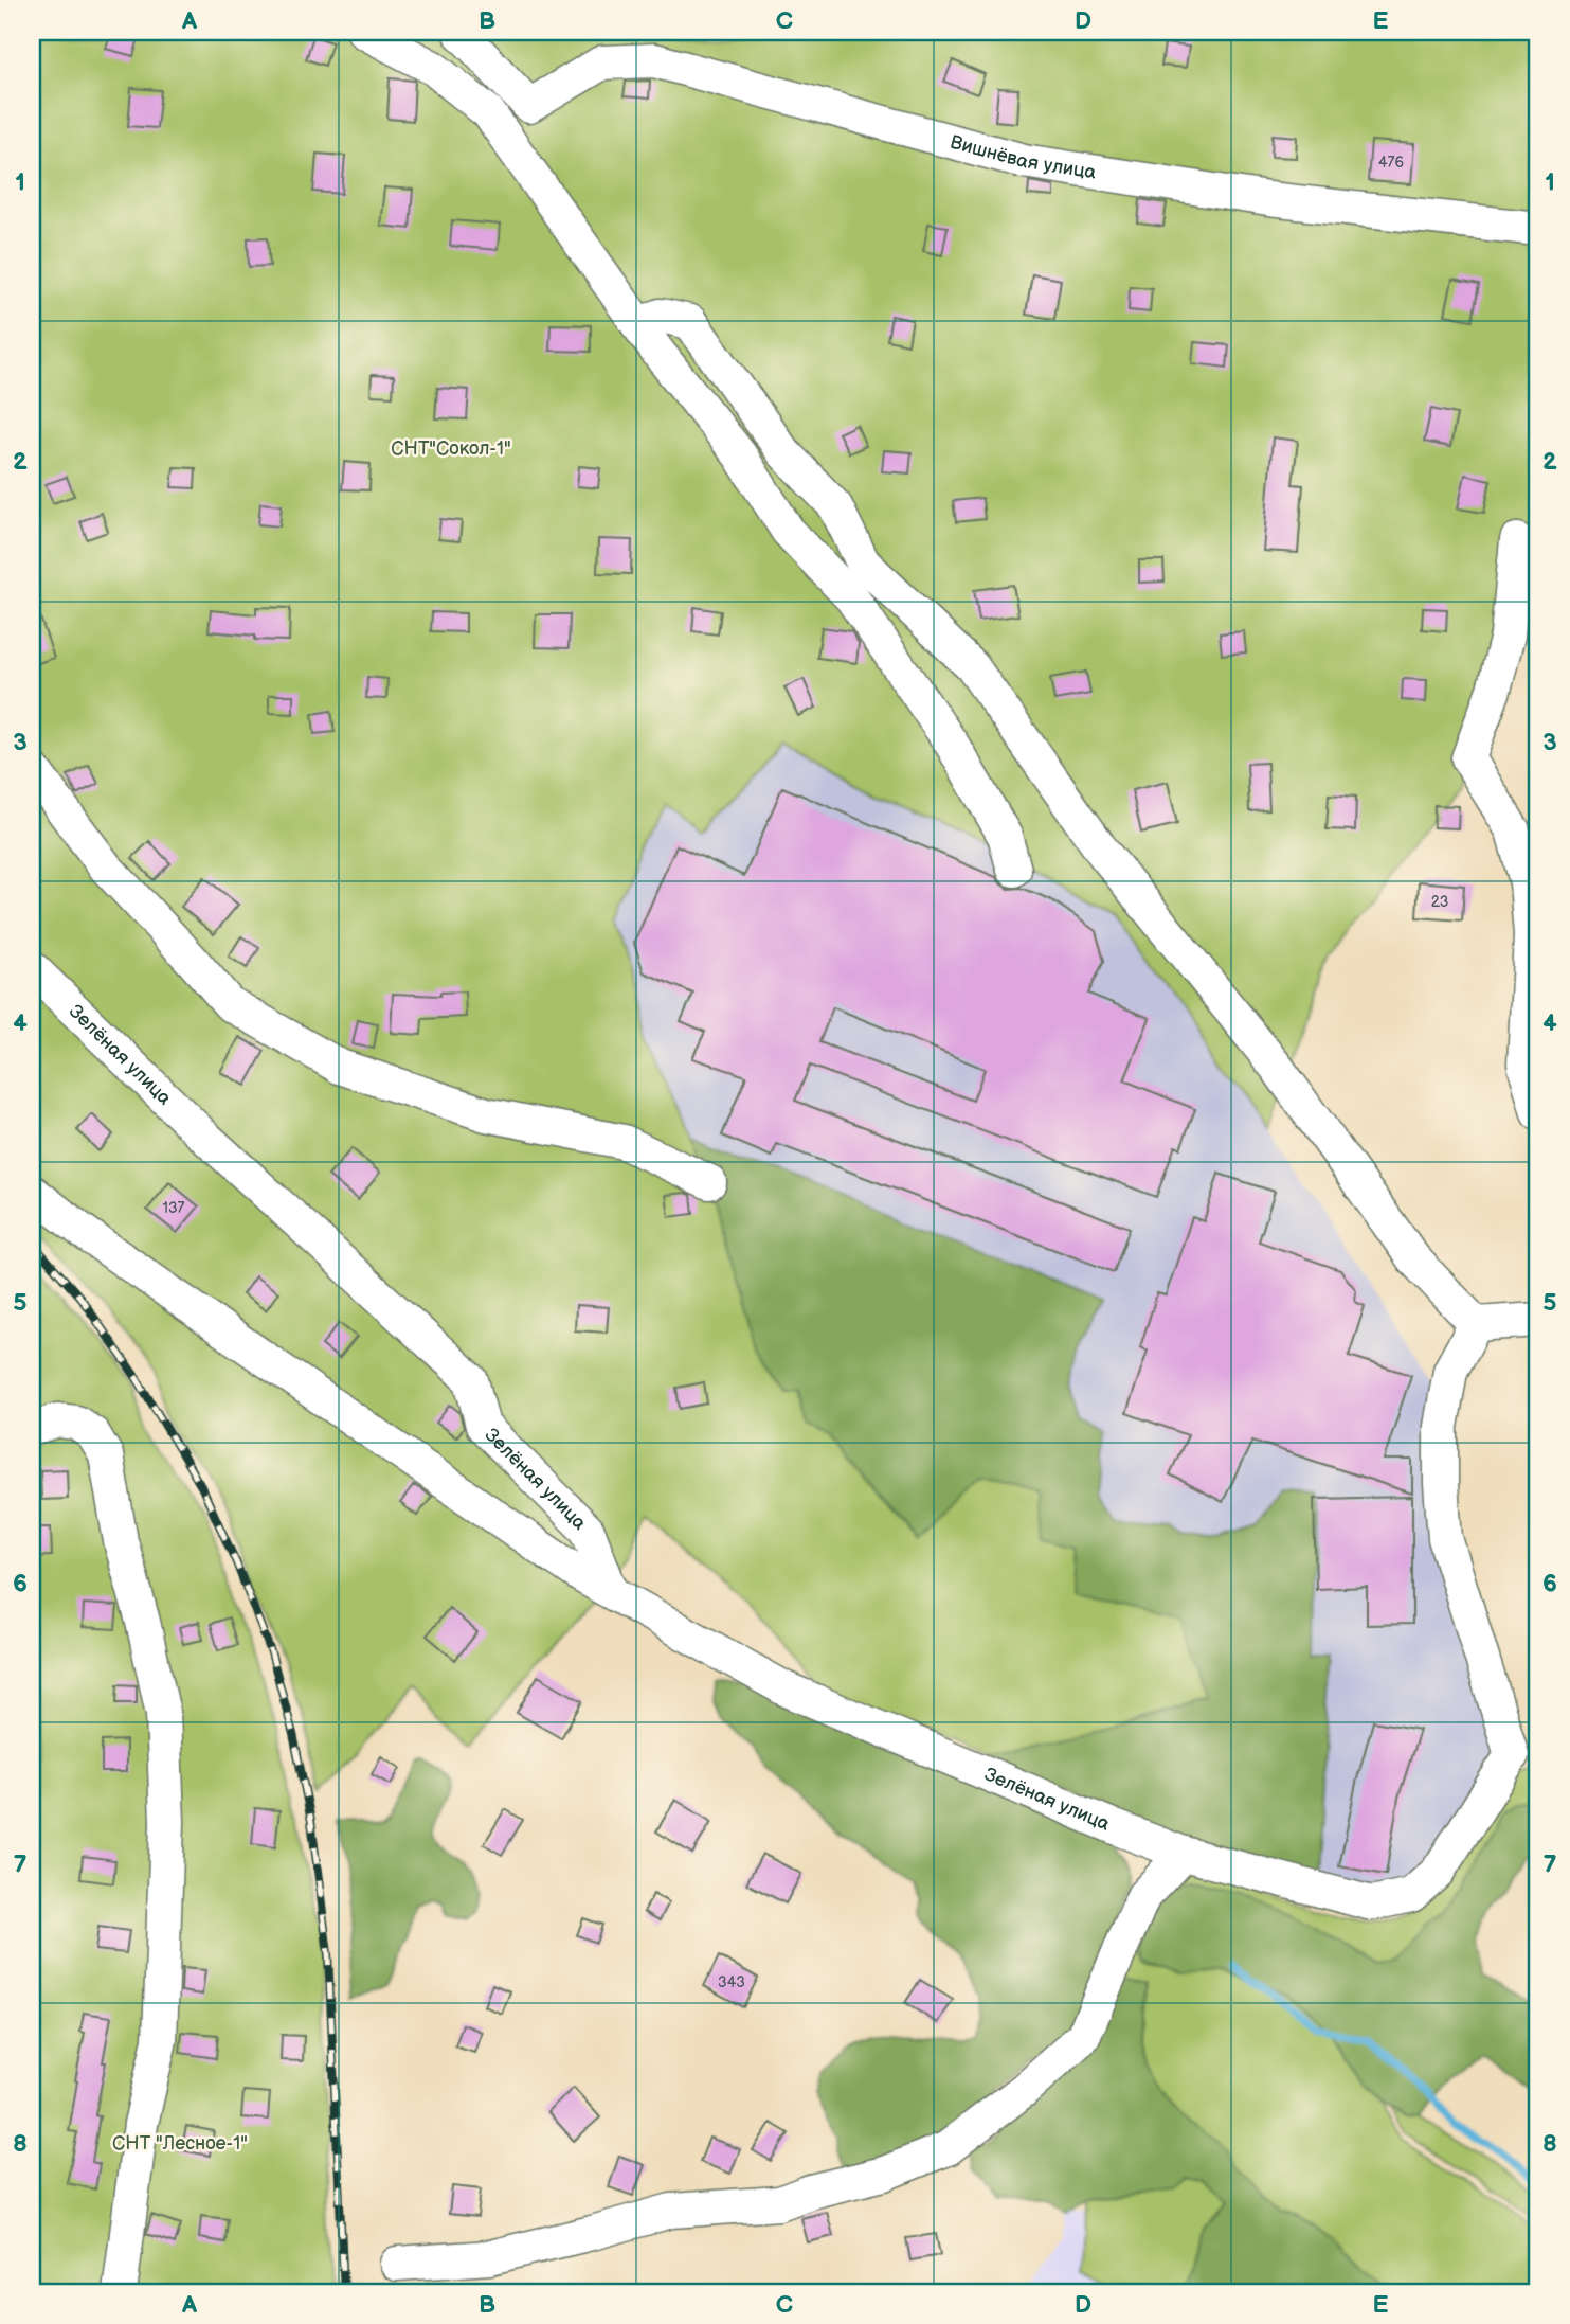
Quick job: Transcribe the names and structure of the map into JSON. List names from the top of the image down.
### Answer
{
  "streets": {
    "street": ["Вишнёвая улица", "Зелёная улица"]
  },
  "parks": ["СНТ\"Сокол-1\"", "СНТ \"Лесное-1\""],
  "house_numbers": [
    "476",
    "23",
    "137",
    "343"
  ],
  "grid": {
    "columns": [
      "A",
      "B",
      "C",
      "D",
      "E"
    ],
    "rows": [
      "1",
      "2",
      "3",
      "4",
      "5",
      "6",
      "7",
      "8"
    ]
  }
}
